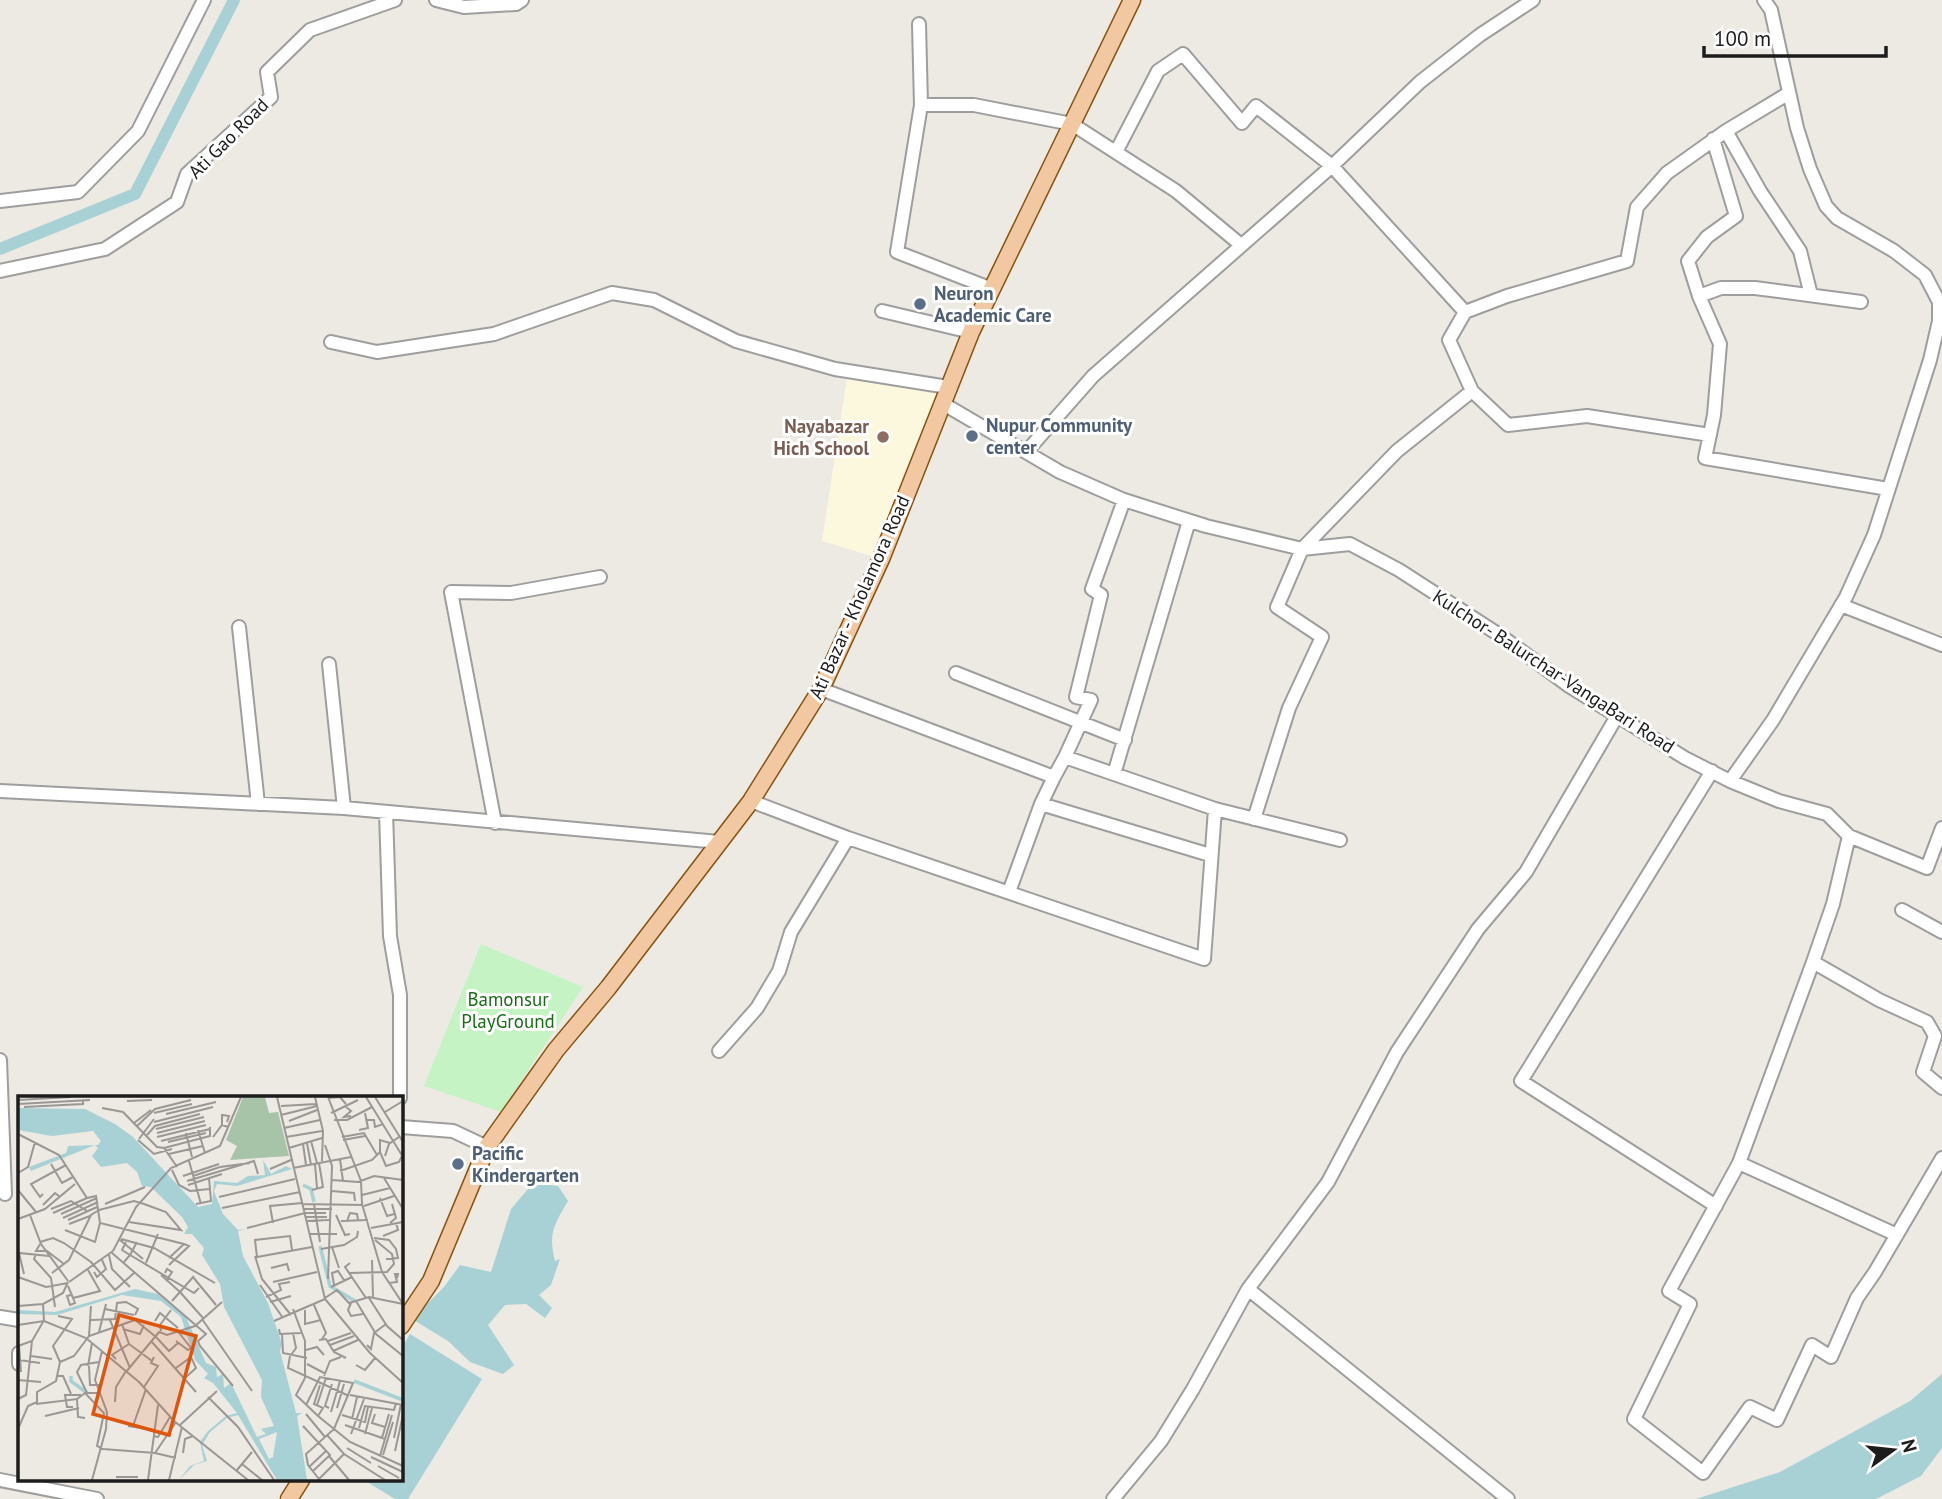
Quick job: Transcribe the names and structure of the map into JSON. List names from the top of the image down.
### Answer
{
  "streets": {
    "main road": ["Ati Bazar - Kholamora Road"],
    "street": ["Ati Gao Road", "Kulchor- Balurchar-VangaBari Road"]
  },
  "crossings": [
    ["Ati Bazar - Kholamora Road", "Kulchor- Balurchar-VangaBari Road"]
  ],
  "parks": ["Bamonsur PlayGround"],
  "places": [
    "Neuron Academic Care",
    "Nupur Community center",
    "Nayabazar Hich School",
    "Pacific Kindergarten"
  ],
  "scale_bar": "100 m",
  "north": "right"
}
